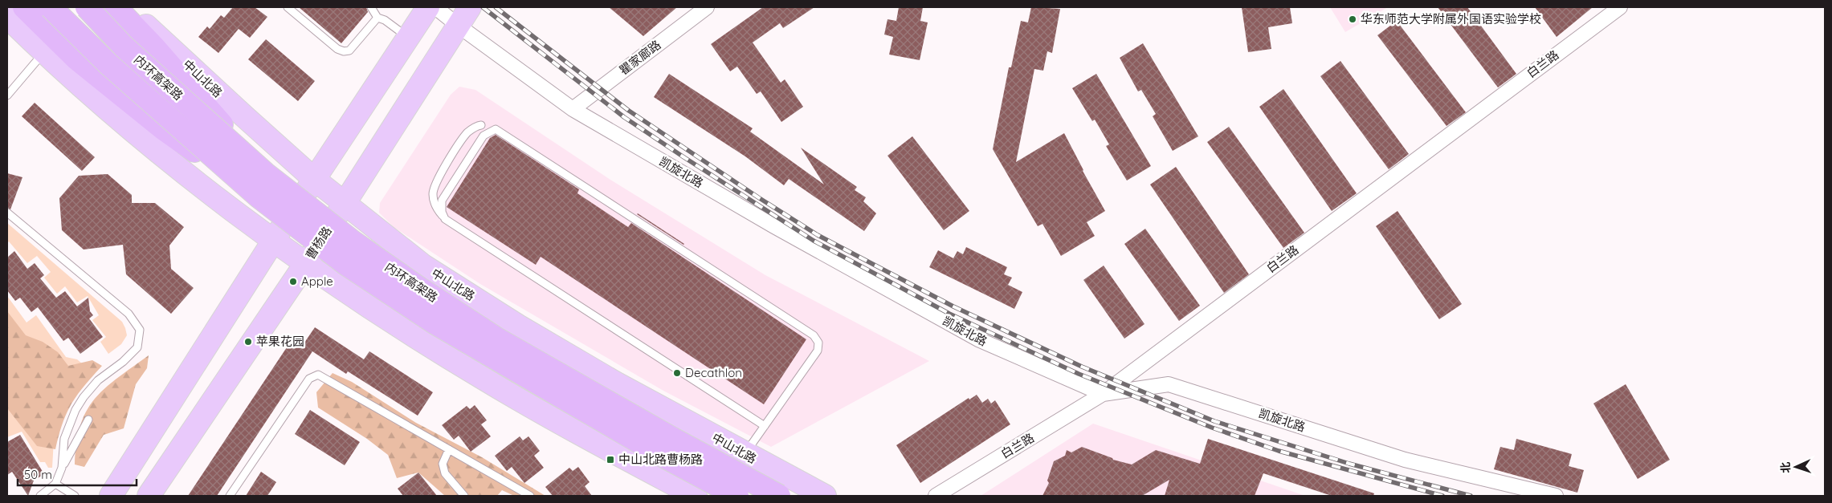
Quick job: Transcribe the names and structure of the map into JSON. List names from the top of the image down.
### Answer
{
  "streets": {
    "highway": ["内环高架路"],
    "main road": ["中山北路", "曹杨路"],
    "street": ["瞿家廊路", "白兰路", "凯旋北路"]
  },
  "crossings": [
    ["瞿家廊路", "凯旋北路"],
    ["白兰路", "凯旋北路"],
    ["中山北路", "曹杨路"],
    ["凯旋北路", "曹杨路"]
  ],
  "places": {
    "other": [
      "华东师范大学附属外国语实验学校",
      "Apple",
      "苹果花园",
      "Decathlon"
    ],
    "transit": ["中山北路曹杨路"]
  },
  "scale_bar": "50 m",
  "north": "left"
}
